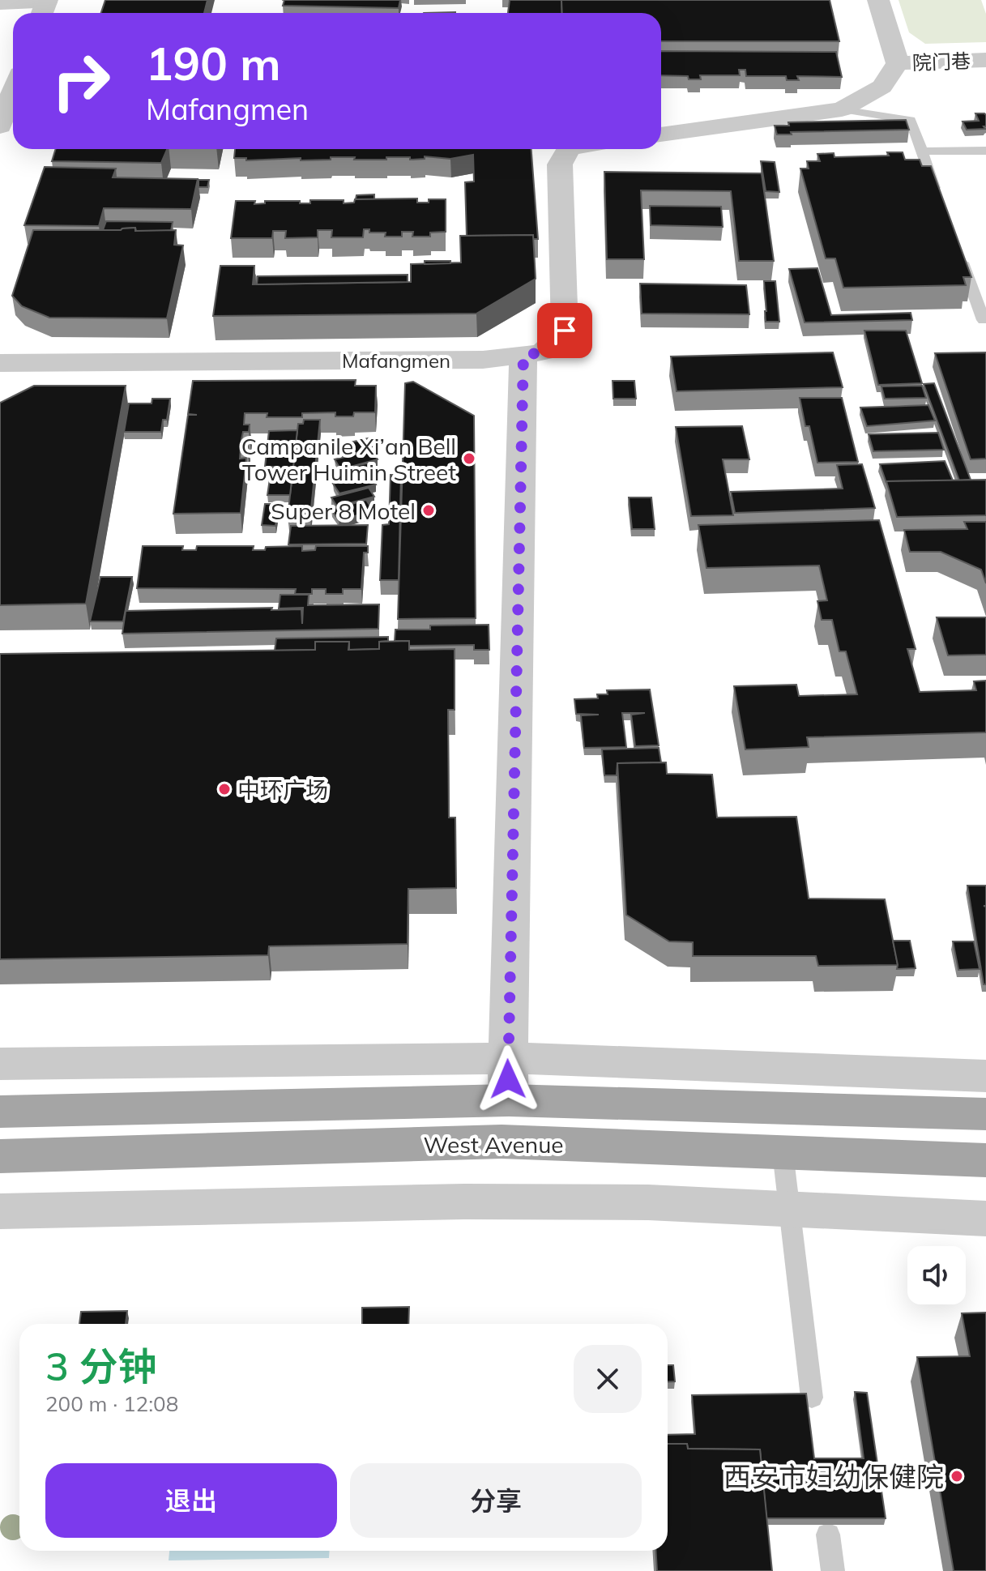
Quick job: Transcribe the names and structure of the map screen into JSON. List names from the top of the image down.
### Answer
{
  "streets": {
    "main road": ["West Avenue"],
    "street": ["院门巷", "Mafangmen"]
  },
  "places": [
    "Campanile Xi’an Bell Tower Huimin Street",
    "Super 8 Motel",
    "中环广场",
    "西安市妇幼保健院"
  ],
  "page": {
    "turn": ["190 m", "Mafangmen"],
    "heading": ["3 分钟", "200 m · 12:08"],
    "buttons": ["退出", "分享"]
  }
}
